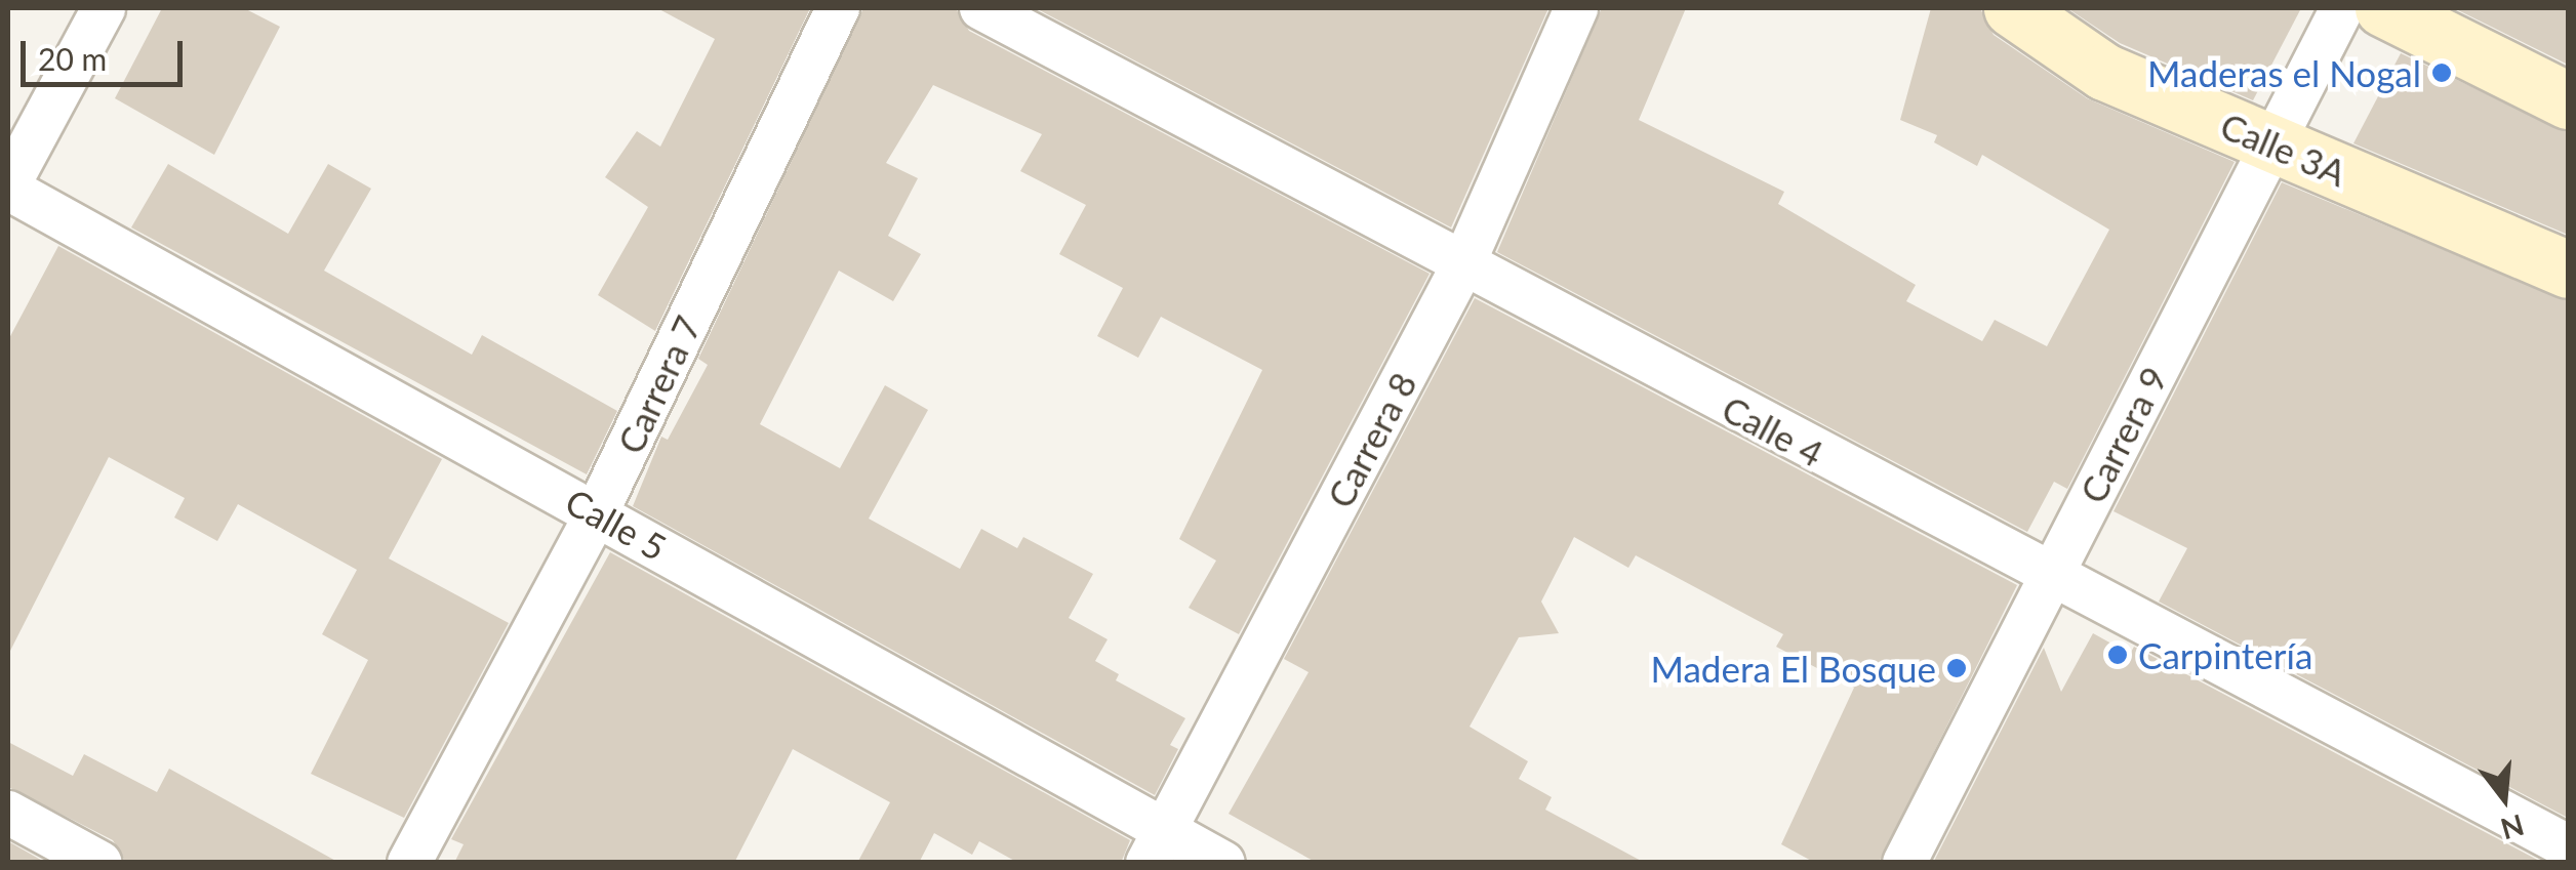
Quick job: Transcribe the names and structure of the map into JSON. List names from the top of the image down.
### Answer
{
  "streets": {
    "street": [
      "Calle 3A",
      "Carrera 7",
      "Calle 4",
      "Carrera 9",
      "Carrera 8",
      "Calle 5"
    ]
  },
  "crossings": [
    ["Calle 3A", "Carrera 9"],
    ["Carrera 7", "Calle 5"],
    ["Calle 4", "Carrera 9"],
    ["Calle 4", "Carrera 8"],
    ["Carrera 8", "Calle 5"]
  ],
  "places": ["Maderas el Nogal", "Carpintería", "Madera El Bosque"],
  "scale_bar": "20 m",
  "north": "bottom"
}
